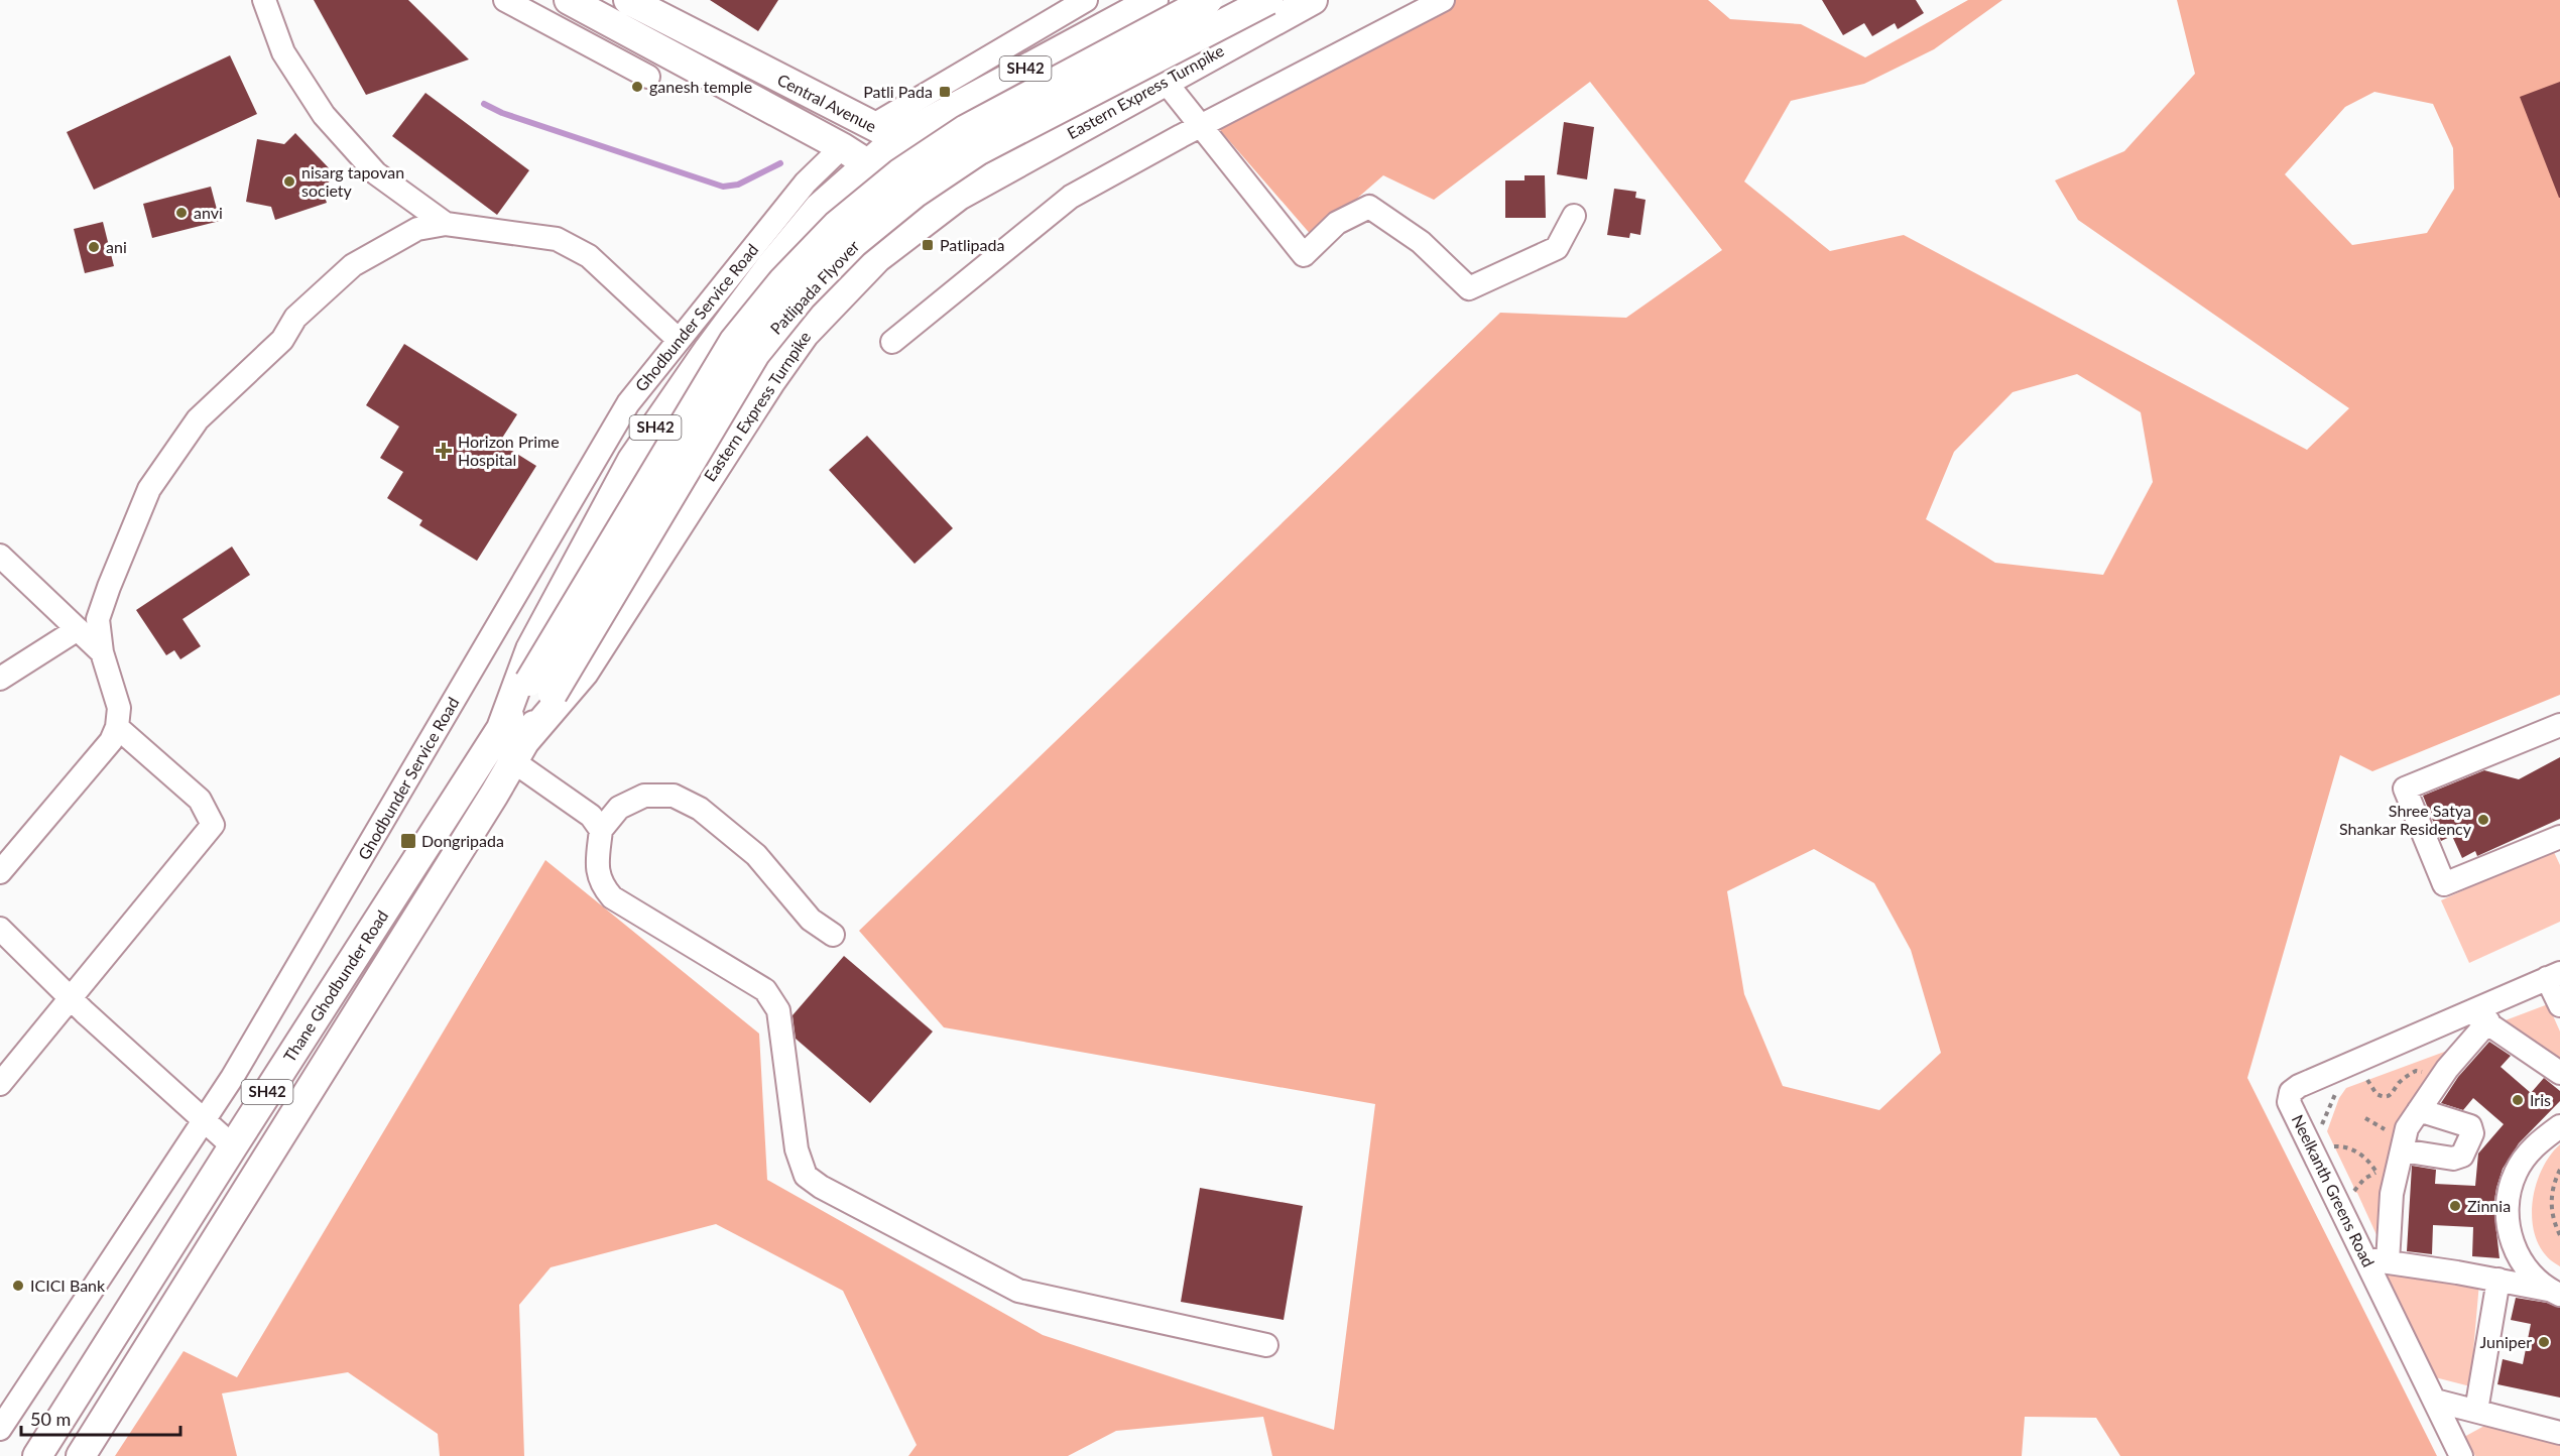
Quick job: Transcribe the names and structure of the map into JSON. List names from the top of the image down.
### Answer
{
  "streets": {
    "main road": [
      "SH42",
      "Eastern Express Turnpike",
      "Central Avenue",
      "Patlipada Flyover",
      "Thane Ghodbunder Road"
    ],
    "street": ["Ghodbunder Service Road", "Neelkanth Greens Road"]
  },
  "crossings": [
    ["SH42", "Eastern Express Turnpike"],
    ["SH42", "Central Avenue"],
    ["SH42", "Patlipada Flyover"],
    ["SH42", "Thane Ghodbunder Road"],
    ["Eastern Express Turnpike", "Central Avenue"],
    ["Eastern Express Turnpike", "Patlipada Flyover"],
    ["Eastern Express Turnpike", "Thane Ghodbunder Road"],
    ["Central Avenue", "Ghodbunder Service Road"],
    ["Patlipada Flyover", "Thane Ghodbunder Road"]
  ],
  "places": {
    "other": [
      "ganesh temple",
      "nisarg tapovan society",
      "anvi",
      "ani",
      "Shree Satya Shankar Residency",
      "Iris",
      "Zinnia",
      "ICICI Bank",
      "Juniper"
    ],
    "transit": ["Patli Pada", "Patlipada", "Dongripada"],
    "health": ["Horizon Prime Hospital"]
  },
  "scale_bar": "50 m"
}
